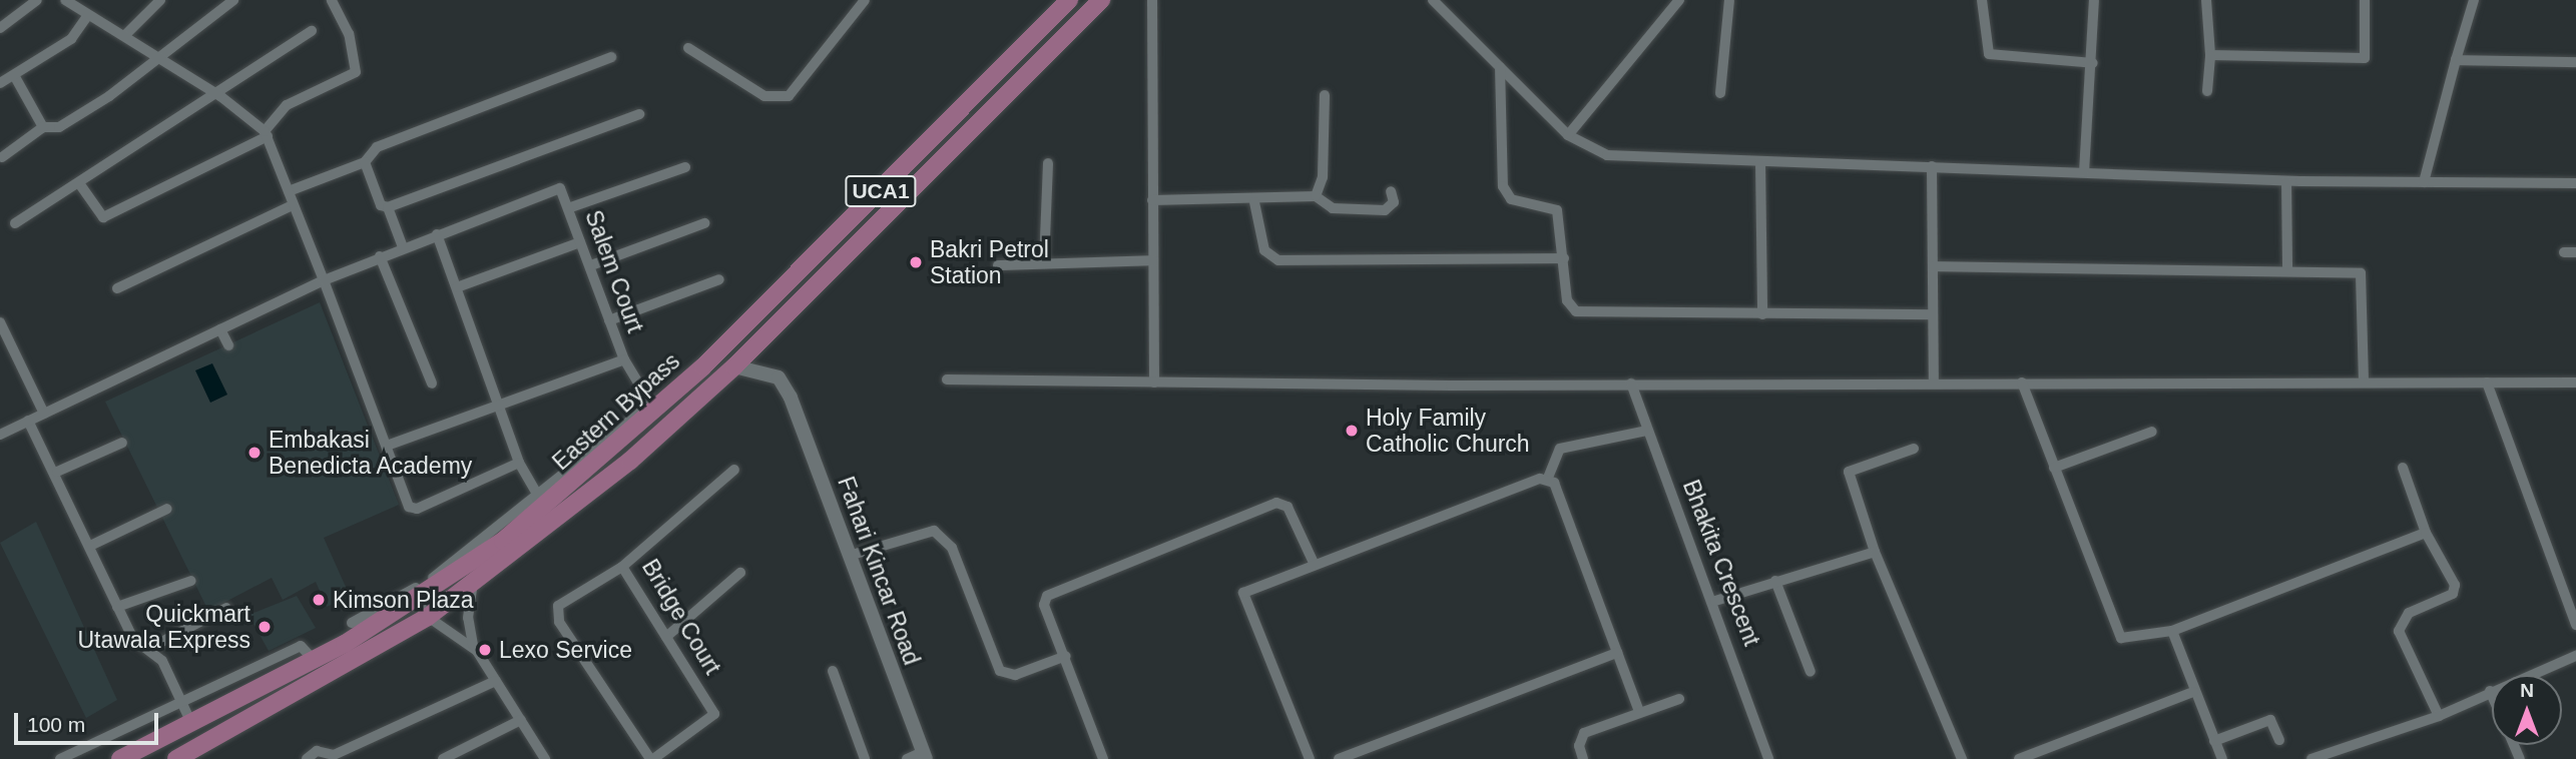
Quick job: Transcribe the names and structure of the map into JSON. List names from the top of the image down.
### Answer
{
  "streets": {
    "main road": ["UCA1", "Eastern Bypass"],
    "street": [
      "Salem Court",
      "Bhakita Crescent",
      "Fahari Kincar Road",
      "Bridge Court"
    ]
  },
  "crossings": [
    ["Salem Court", "Eastern Bypass"],
    ["Eastern Bypass", "Fahari Kincar Road"]
  ],
  "places": [
    "Bakri Petrol Station",
    "Holy Family Catholic Church",
    "Embakasi Benedicta Academy",
    "Kimson Plaza",
    "Quickmart Utawala Express",
    "Lexo Service"
  ],
  "scale_bar": "100 m",
  "north": "top"
}
